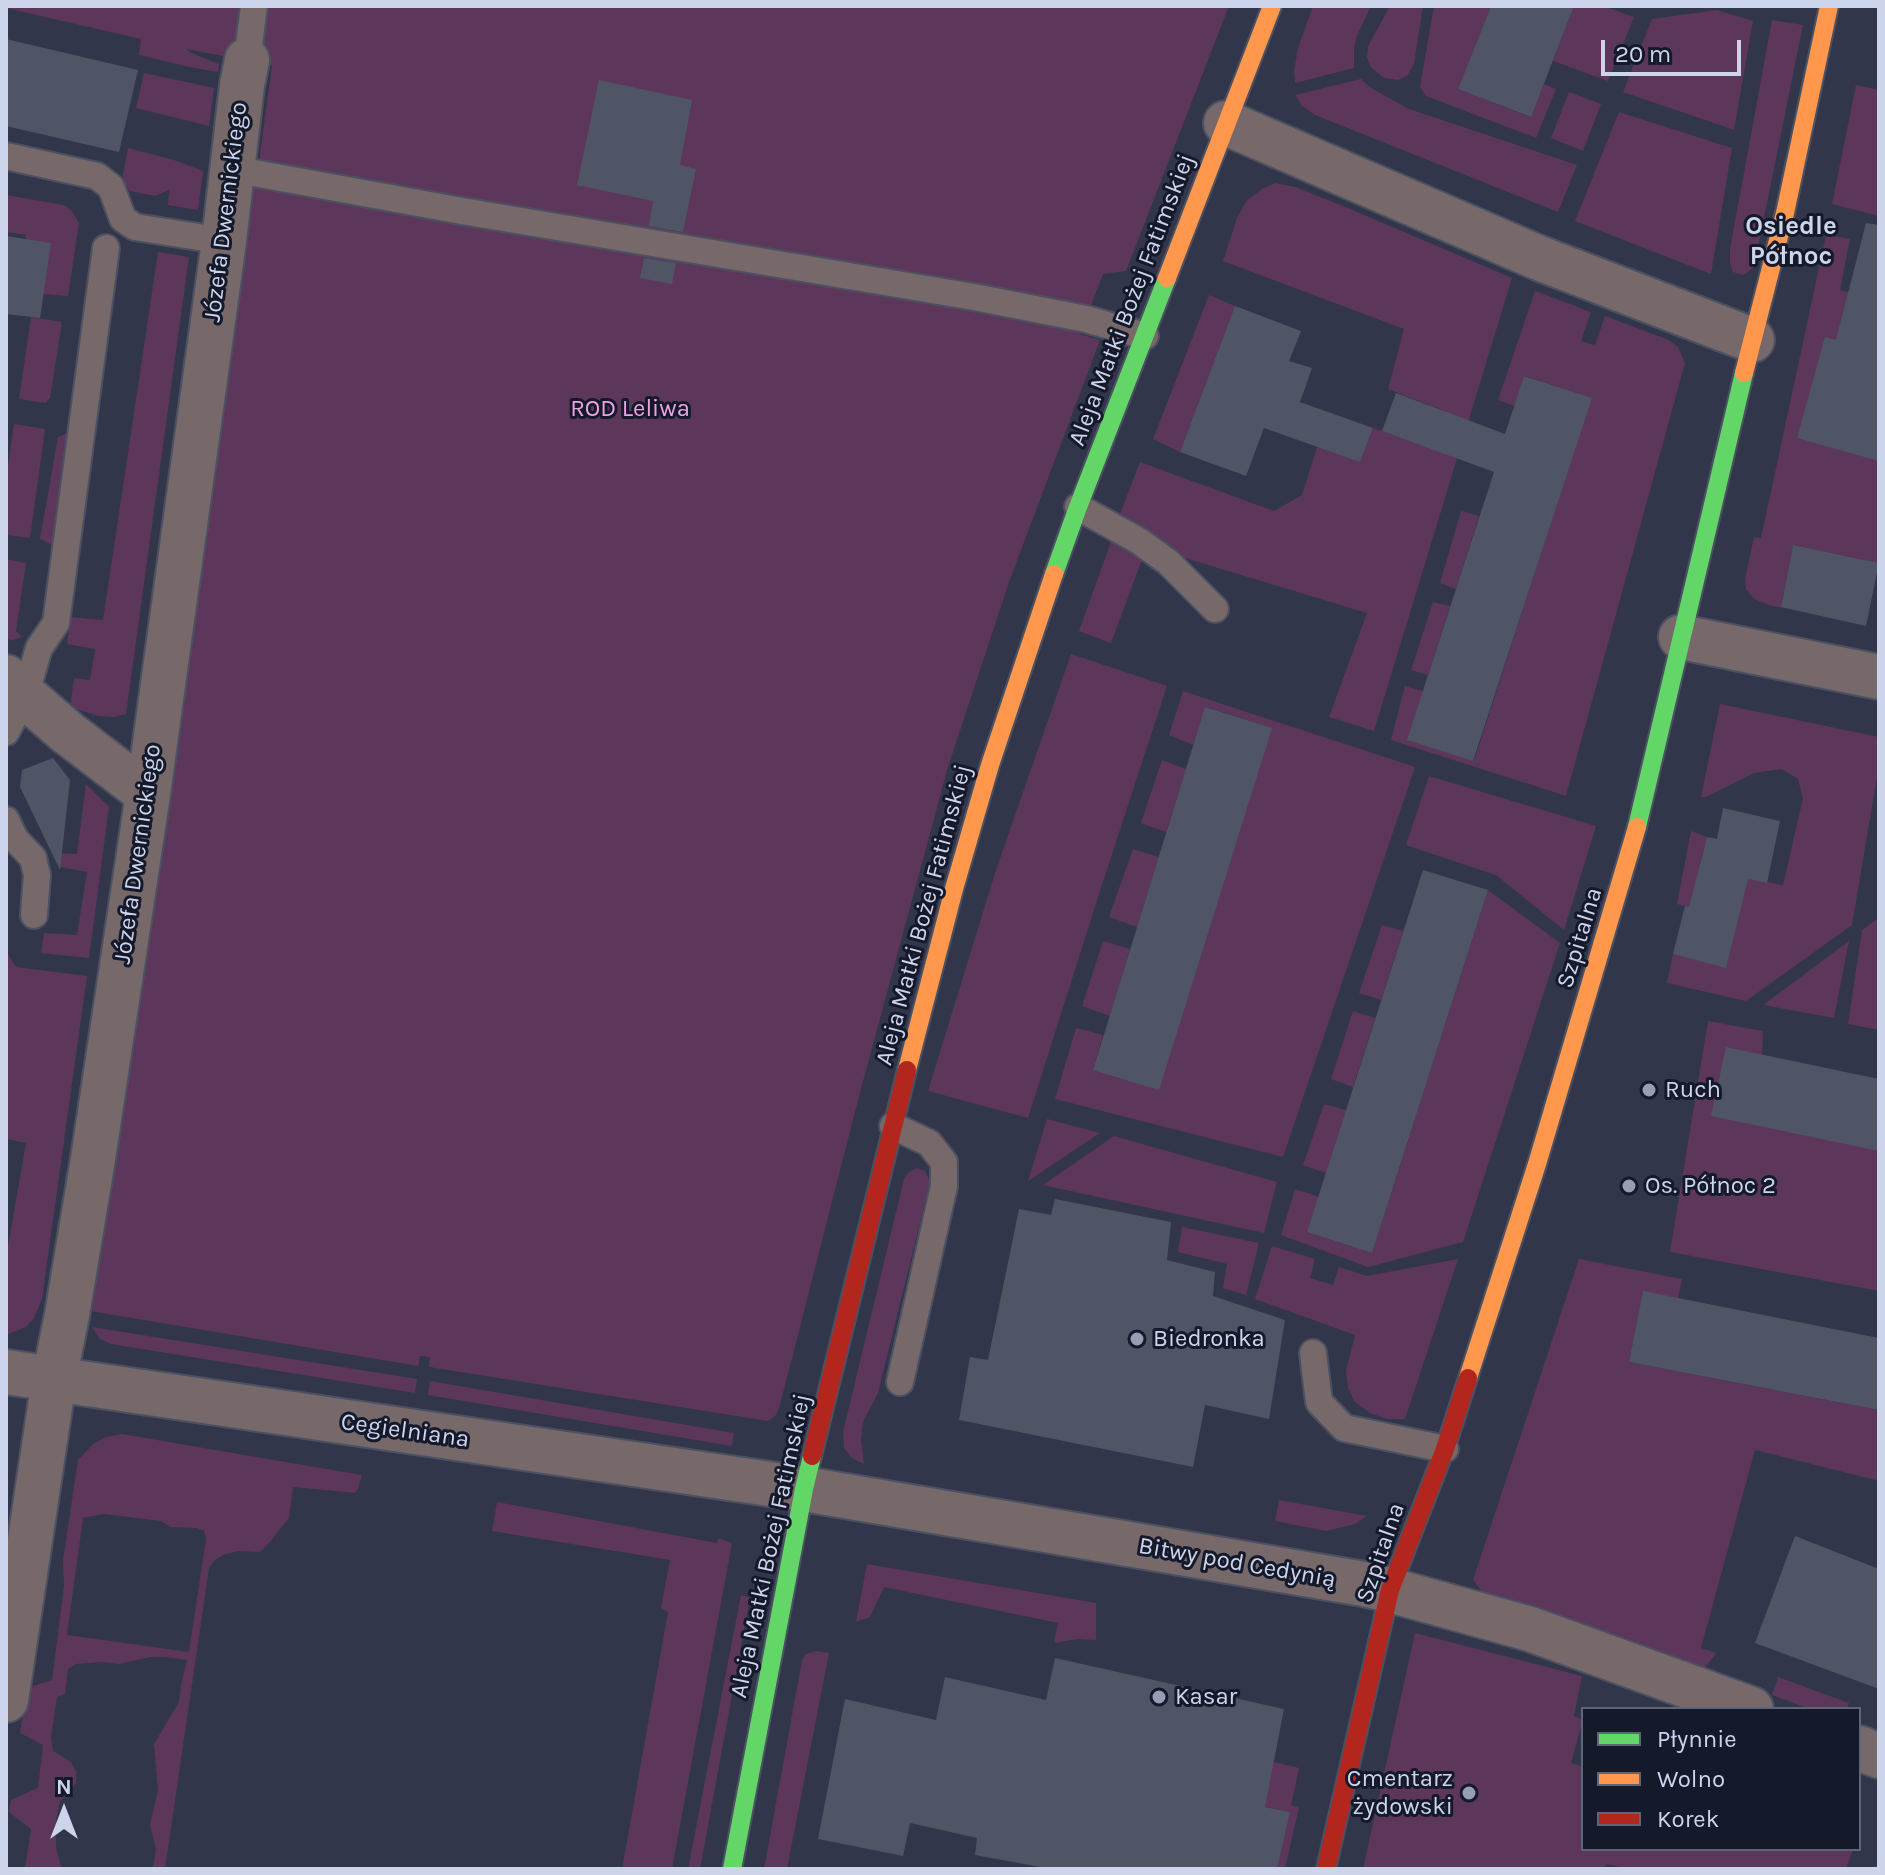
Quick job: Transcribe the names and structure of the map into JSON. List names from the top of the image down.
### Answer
{
  "streets": {
    "street": [
      "Józefa Dwernickiego",
      "Aleja Matki Bożej Fatimskiej",
      "Szpitalna",
      "Cegielniana",
      "Bitwy pod Cedynią"
    ]
  },
  "crossings": [
    ["Józefa Dwernickiego", "Cegielniana"],
    ["Aleja Matki Bożej Fatimskiej", "Cegielniana"],
    ["Aleja Matki Bożej Fatimskiej", "Bitwy pod Cedynią"],
    ["Szpitalna", "Bitwy pod Cedynią"],
    ["Cegielniana", "Bitwy pod Cedynią"]
  ],
  "districts": ["Osiedle Północ"],
  "parks": ["ROD Leliwa"],
  "places": [
    "Ruch",
    "Os. Północ 2",
    "Biedronka",
    "Kasar",
    "Cmentarz żydowski"
  ],
  "legend": ["Płynnie", "Wolno", "Korek"],
  "scale_bar": "20 m",
  "north": "top"
}
